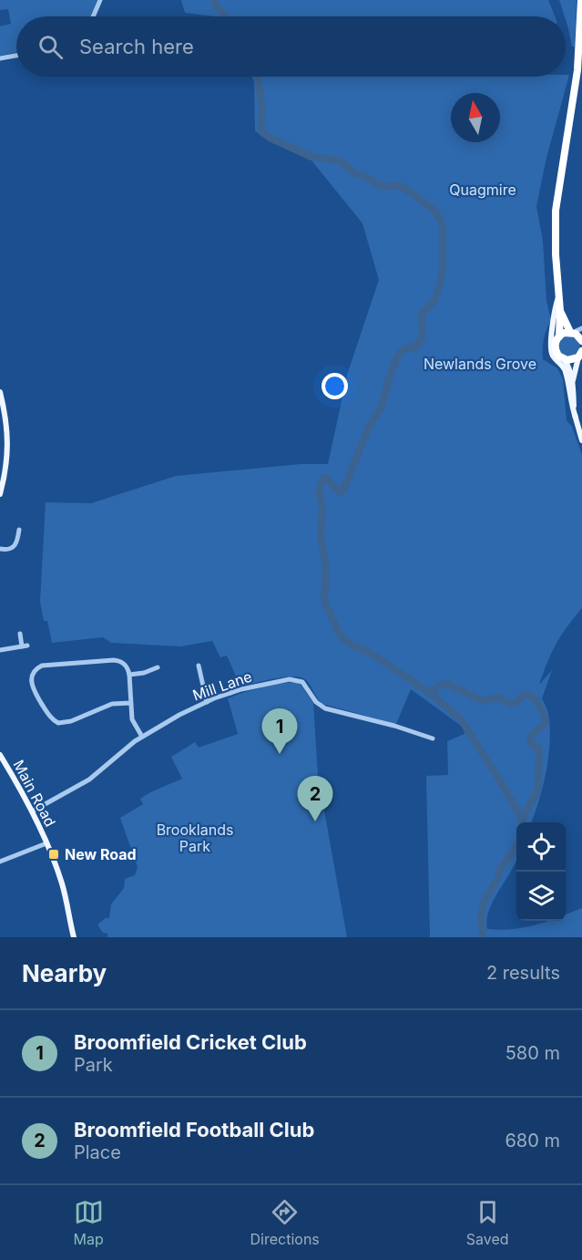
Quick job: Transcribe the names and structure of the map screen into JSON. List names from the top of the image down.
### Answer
{
  "streets": {
    "main road": ["Main Road"],
    "street": ["Mill Lane"]
  },
  "crossings": [
    ["Mill Lane", "Main Road"]
  ],
  "parks": ["Quagmire", "Newlands Grove", "Brooklands Park"],
  "places": {
    "transit": ["New Road"]
  },
  "north": "top",
  "page": {
    "search": "Search here",
    "pins": ["1", "2"],
    "heading": ["Nearby", "2 results"],
    "list": [
      {
        "mark": "1",
        "name": "Broomfield Cricket Club",
        "note": "Park",
        "value": "580 m"
      },
      {
        "mark": "2",
        "name": "Broomfield Football Club",
        "note": "Place",
        "value": "680 m"
      }
    ],
    "nav": ["Map", "Directions", "Saved"]
  }
}
